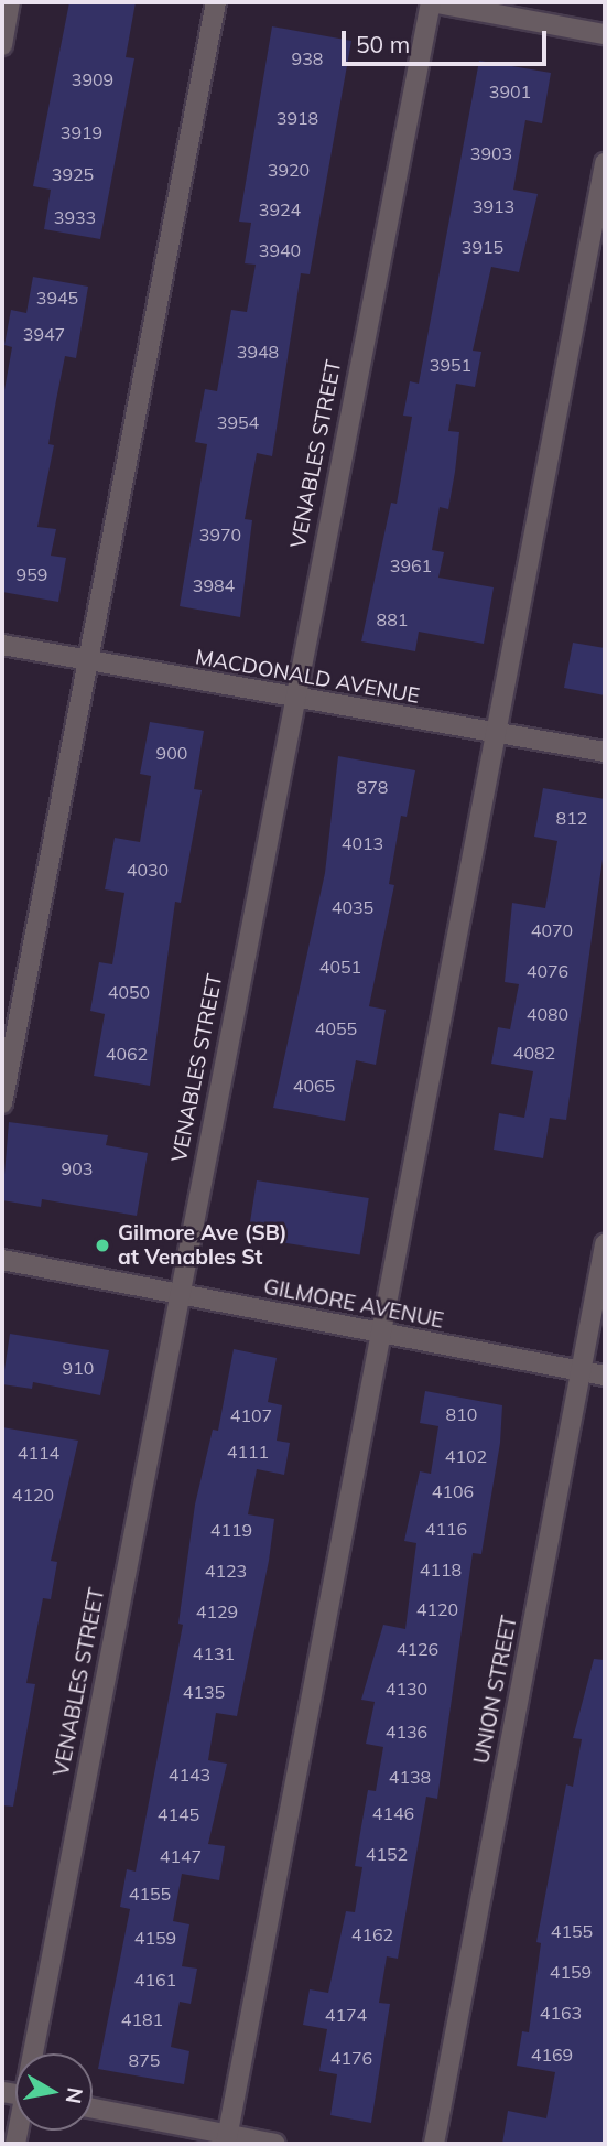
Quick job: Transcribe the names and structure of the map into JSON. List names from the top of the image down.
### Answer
{
  "streets": {
    "street": [
      "VENABLES STREET",
      "MACDONALD AVENUE",
      "GILMORE AVENUE",
      "UNION STREET"
    ]
  },
  "crossings": [
    ["VENABLES STREET", "MACDONALD AVENUE"],
    ["VENABLES STREET", "GILMORE AVENUE"],
    ["GILMORE AVENUE", "UNION STREET"]
  ],
  "places": ["Gilmore Ave (SB) at Venables St"],
  "house_numbers": [
    "938",
    "3909",
    "3901",
    "3918",
    "3919",
    "3903",
    "3920",
    "3925",
    "3913",
    "3924",
    "3933",
    "3915",
    "3940",
    "3945",
    "3947",
    "3948",
    "3951",
    "3954",
    "3970",
    "3961",
    "959",
    "3984",
    "881",
    "900",
    "878",
    "812",
    "4013",
    "4030",
    "4035",
    "4070",
    "4051",
    "4076",
    "4050",
    "4080",
    "4055",
    "4082",
    "4062",
    "4065",
    "903",
    "910",
    "810",
    "4107",
    "4111",
    "4114",
    "4102",
    "4106",
    "4120",
    "4116",
    "4119",
    "4118",
    "4123",
    "4120",
    "4129",
    "4126",
    "4131",
    "4130",
    "4135",
    "4136",
    "4143",
    "4138",
    "4146",
    "4145",
    "4152",
    "4147",
    "4155",
    "4155",
    "4162",
    "4159",
    "4159",
    "4161",
    "4163",
    "4174",
    "4181",
    "4169",
    "4176",
    "875"
  ],
  "scale_bar": "50 m",
  "north": "right"
}
